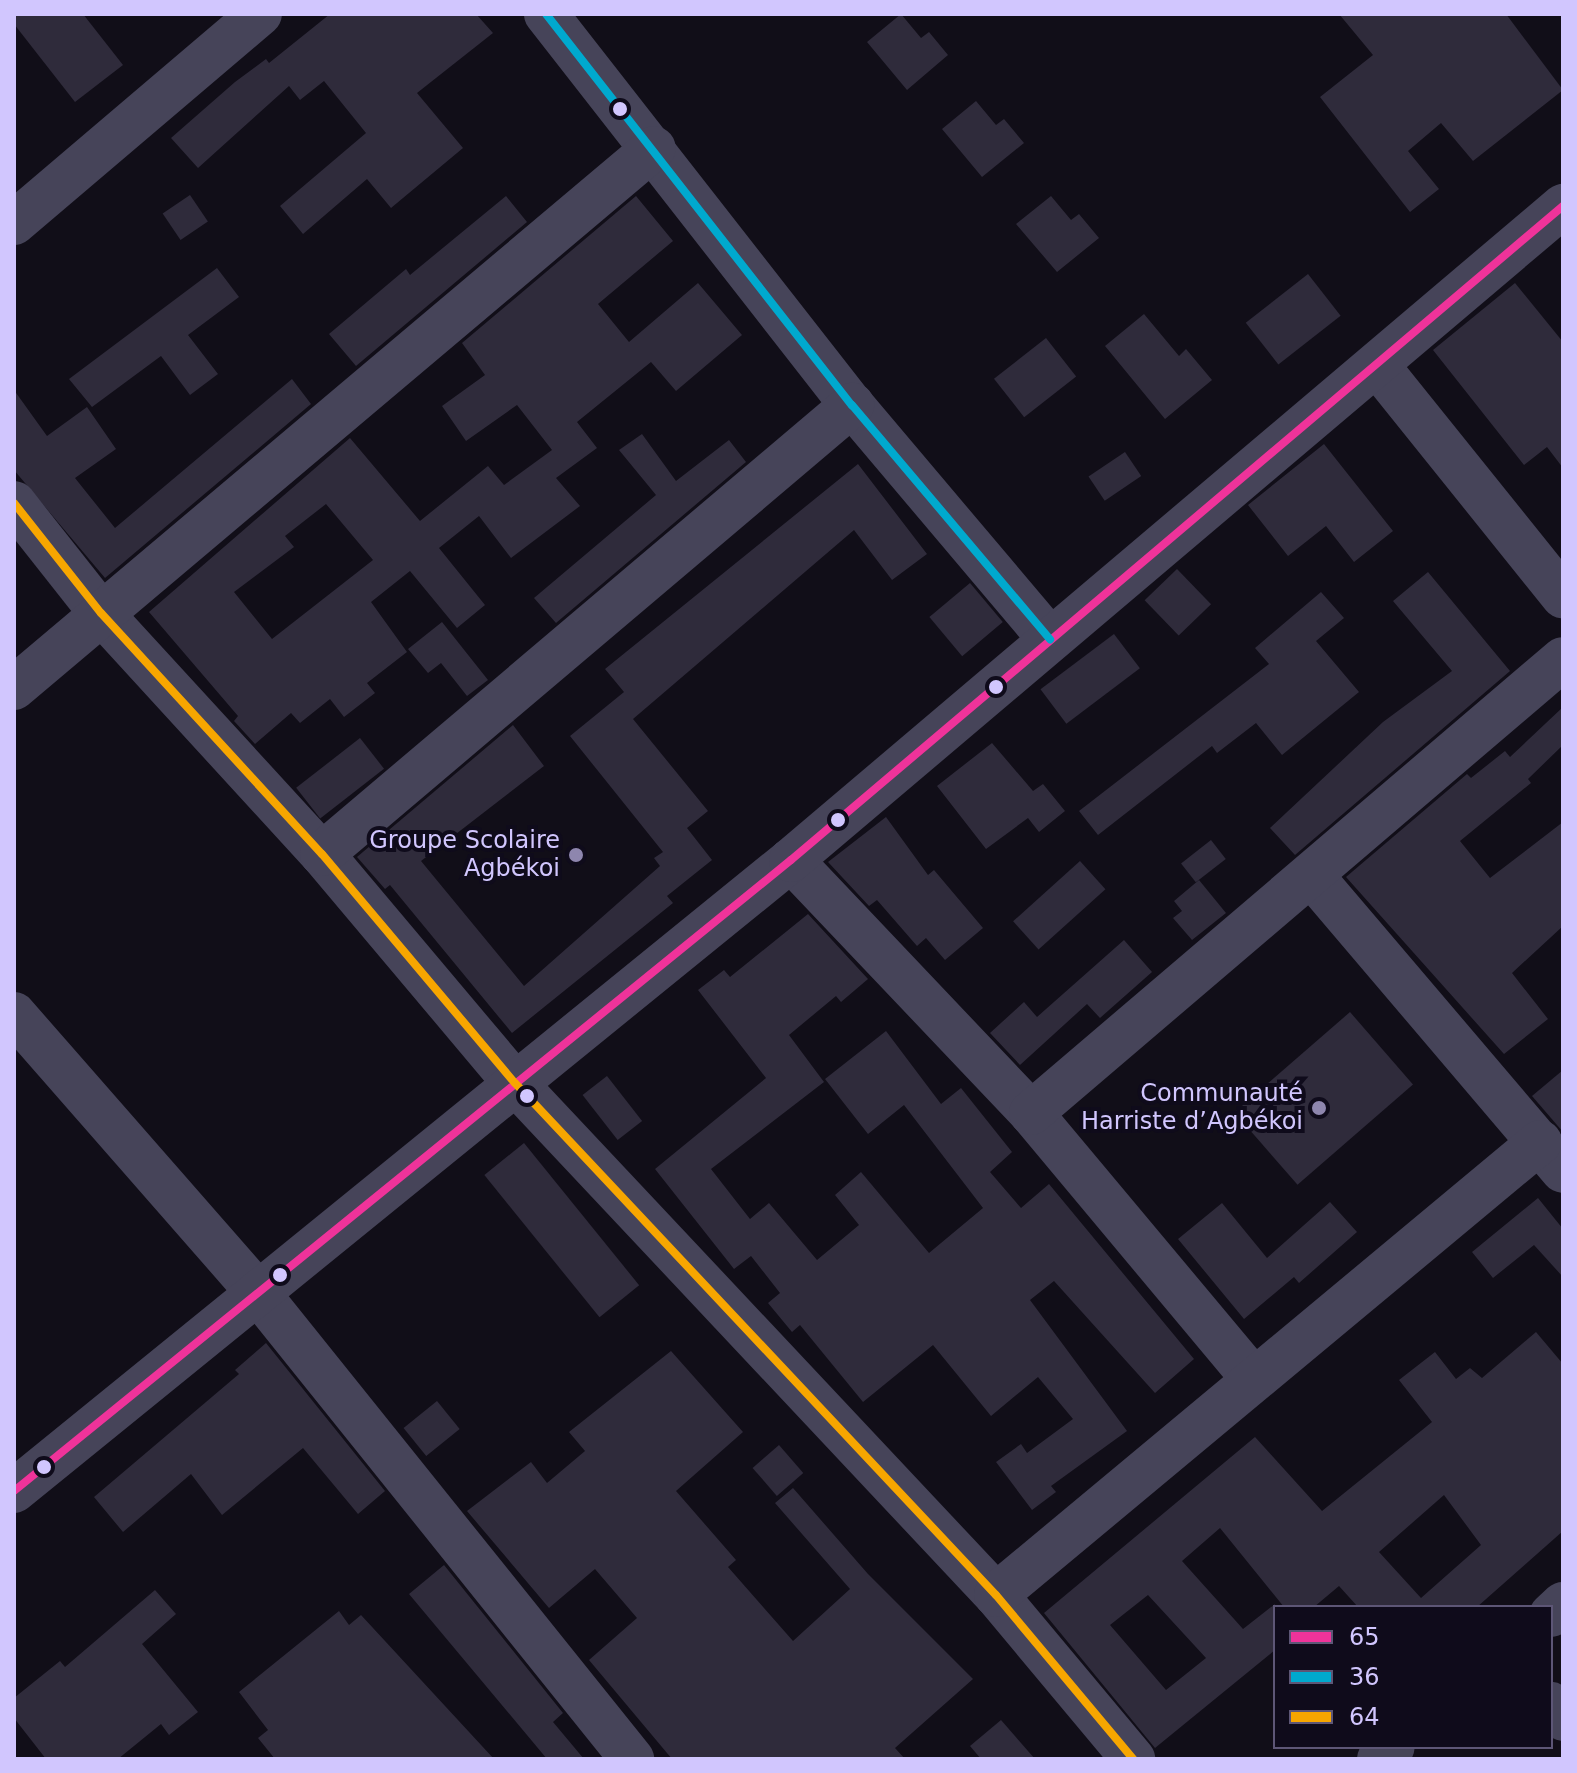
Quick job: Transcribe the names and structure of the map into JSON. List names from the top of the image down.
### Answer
{
  "places": ["Groupe Scolaire Agbékoi", "Communauté Harriste d’Agbékoi"],
  "lines": ["transit line 36", "transit line 65", "transit line 64"],
  "legend": ["65", "36", "64"]
}
